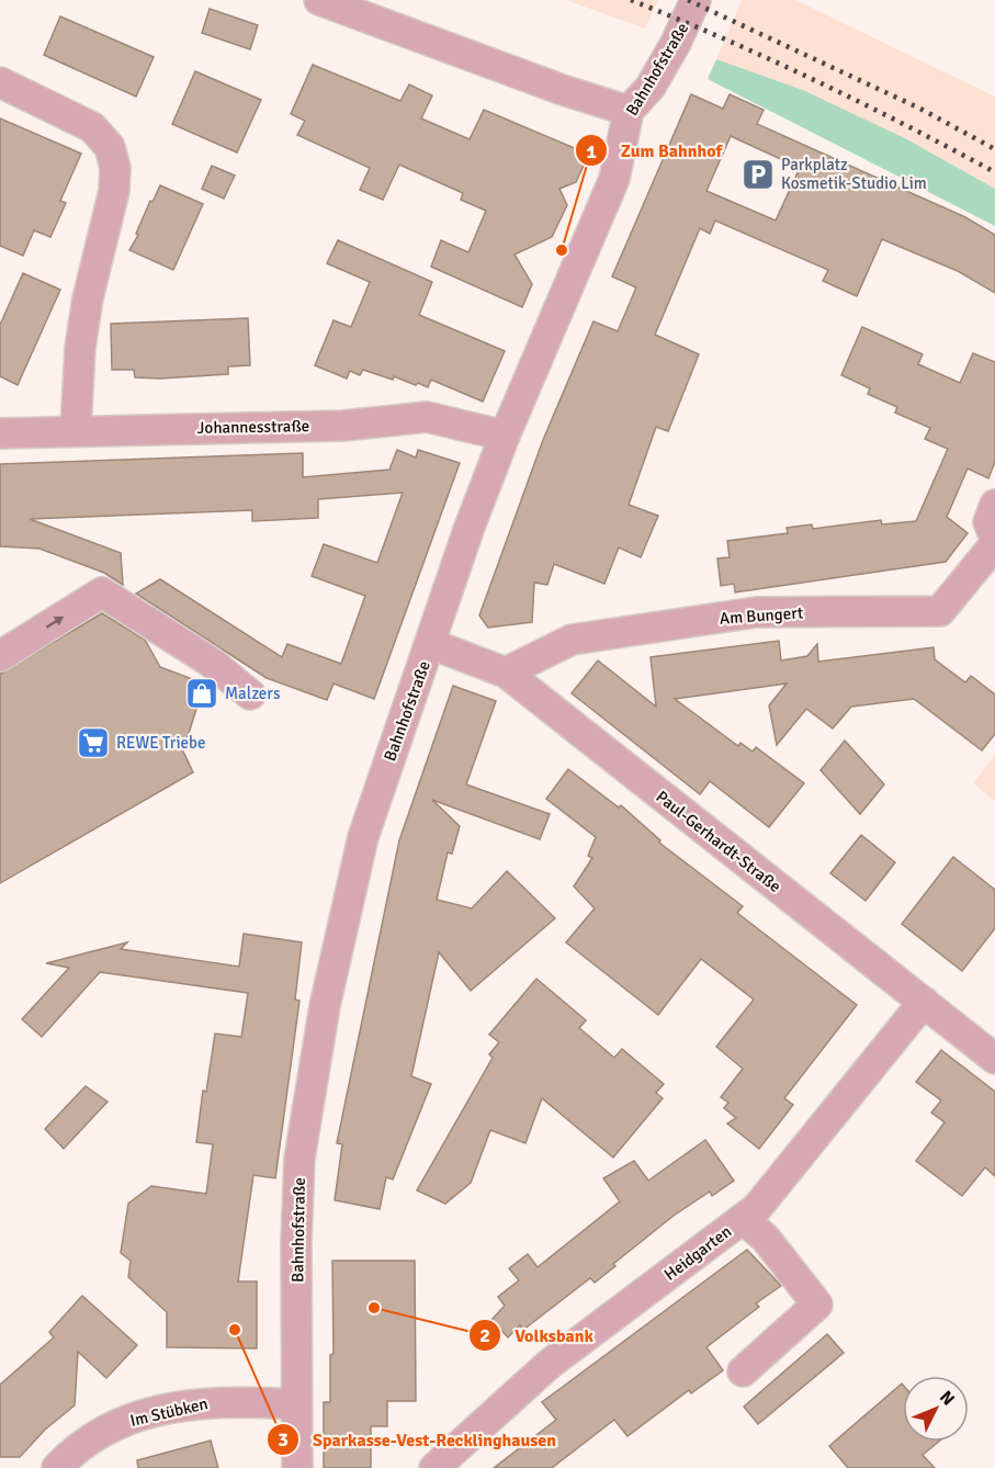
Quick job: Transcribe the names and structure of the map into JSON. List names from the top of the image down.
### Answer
{
  "streets": {
    "street": [
      "Bahnhofstraße",
      "Johannesstraße",
      "Am Bungert",
      "Paul-Gerhardt-Straße",
      "Heidgarten",
      "Im Stübken"
    ]
  },
  "crossings": [
    ["Bahnhofstraße", "Johannesstraße"],
    ["Bahnhofstraße", "Paul-Gerhardt-Straße"],
    ["Bahnhofstraße", "Im Stübken"],
    ["Am Bungert", "Paul-Gerhardt-Straße"],
    ["Paul-Gerhardt-Straße", "Heidgarten"]
  ],
  "places": {
    "parking": ["Parkplatz Kosmetik-Studio Lim"],
    "other": ["Zum Bahnhof", "Volksbank", "Sparkasse-Vest-Recklinghausen"],
    "shop": ["Malzers"],
    "supermarket": ["REWE Triebe"]
  },
  "north": "top right"
}
